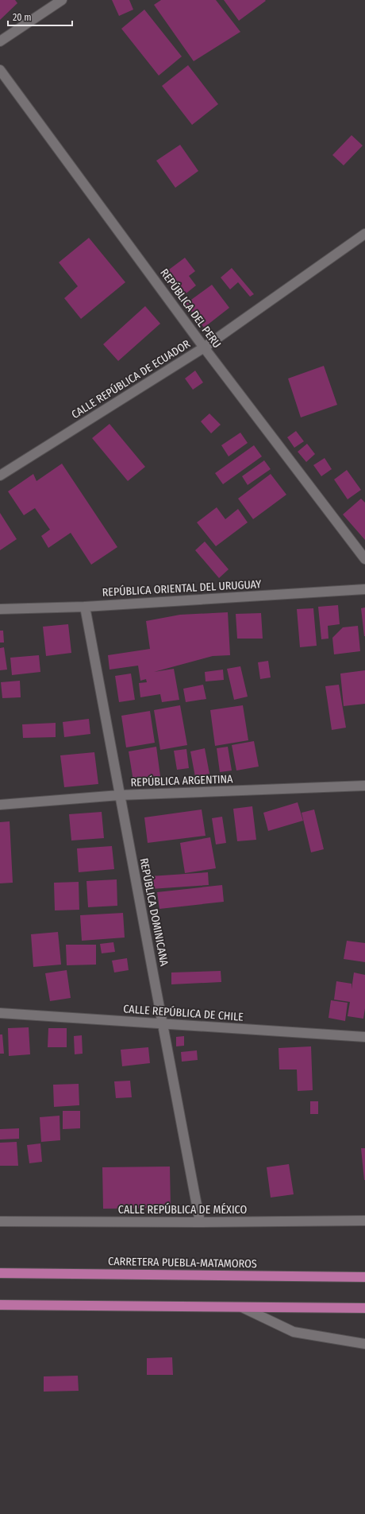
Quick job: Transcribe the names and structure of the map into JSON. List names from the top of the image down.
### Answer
{
  "streets": {
    "main road": ["CARRETERA PUEBLA-MATAMOROS"],
    "street": [
      "REPÚBLICA DEL PERU",
      "CALLE REPÚBLICA DE ECUADOR",
      "REPÚBLICA ORIENTAL DEL URUGUAY",
      "REPÚBLICA ARGENTINA",
      "REPÚBLICA DOMINICANA",
      "CALLE REPÚBLICA DE CHILE",
      "CALLE REPÚBLICA DE MÉXICO"
    ]
  },
  "crossings": [
    ["REPÚBLICA DEL PERU", "CALLE REPÚBLICA DE ECUADOR"],
    ["REPÚBLICA ORIENTAL DEL URUGUAY", "REPÚBLICA DOMINICANA"],
    ["REPÚBLICA ARGENTINA", "REPÚBLICA DOMINICANA"],
    ["REPÚBLICA DOMINICANA", "CALLE REPÚBLICA DE CHILE"],
    ["REPÚBLICA DOMINICANA", "CALLE REPÚBLICA DE MÉXICO"]
  ],
  "scale_bar": "20 m"
}
